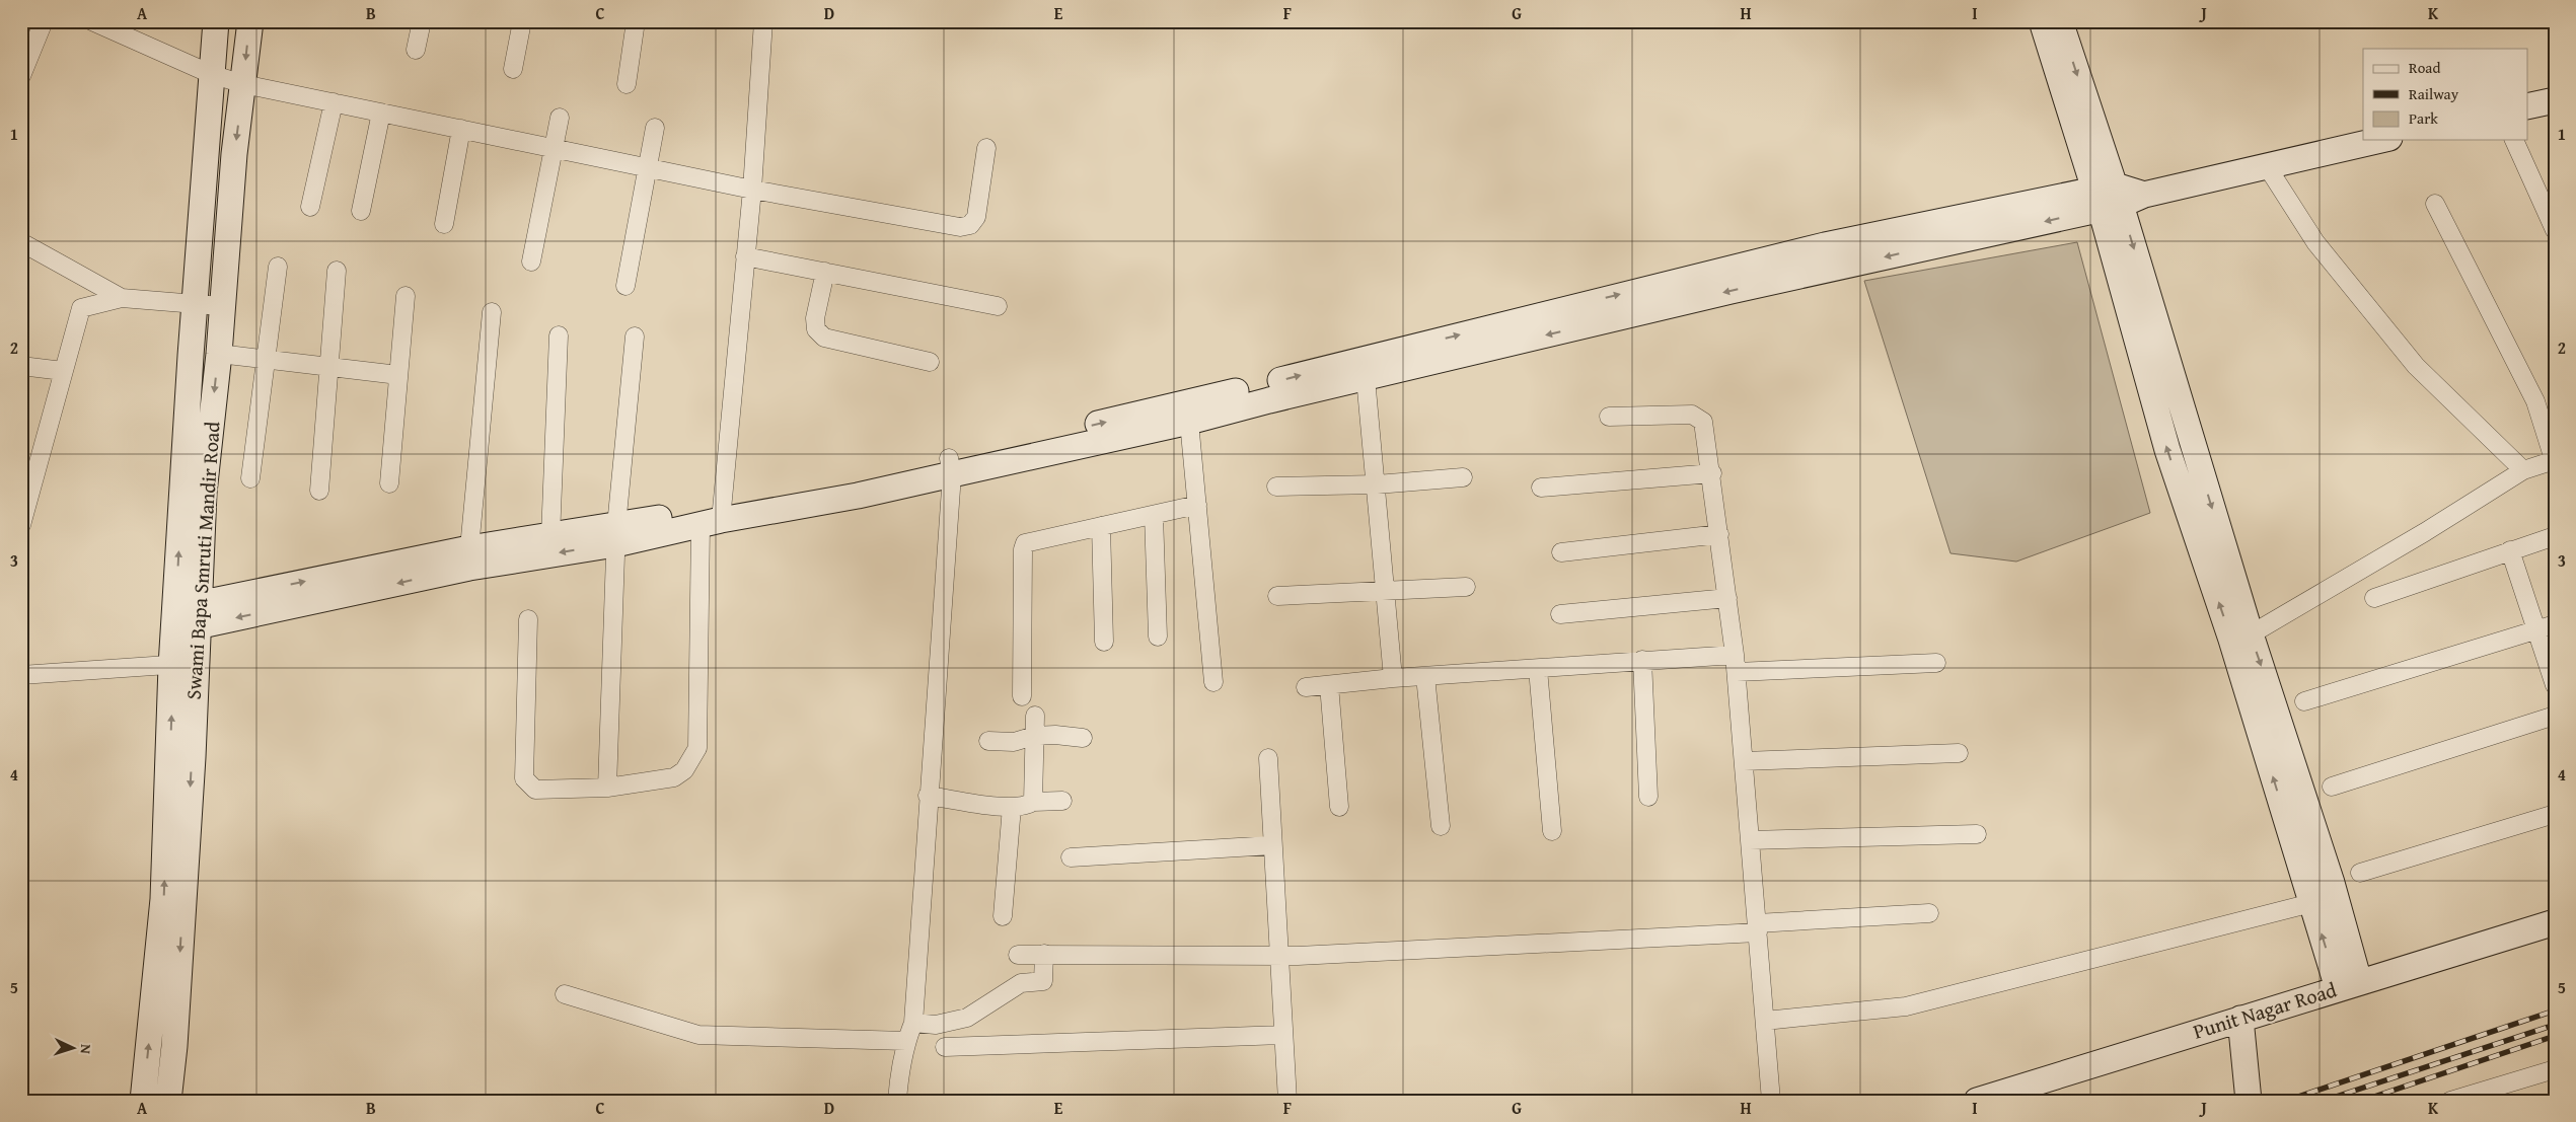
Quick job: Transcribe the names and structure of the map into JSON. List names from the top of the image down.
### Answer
{
  "streets": {
    "street": ["Swami Bapa Smruti Mandir Road", "Punit Nagar Road"]
  },
  "legend": ["Road", "Railway", "Park"],
  "north": "right",
  "grid": {
    "columns": [
      "A",
      "B",
      "C",
      "D",
      "E",
      "F",
      "G",
      "H",
      "I",
      "J",
      "K"
    ],
    "rows": [
      "1",
      "2",
      "3",
      "4",
      "5"
    ]
  }
}
